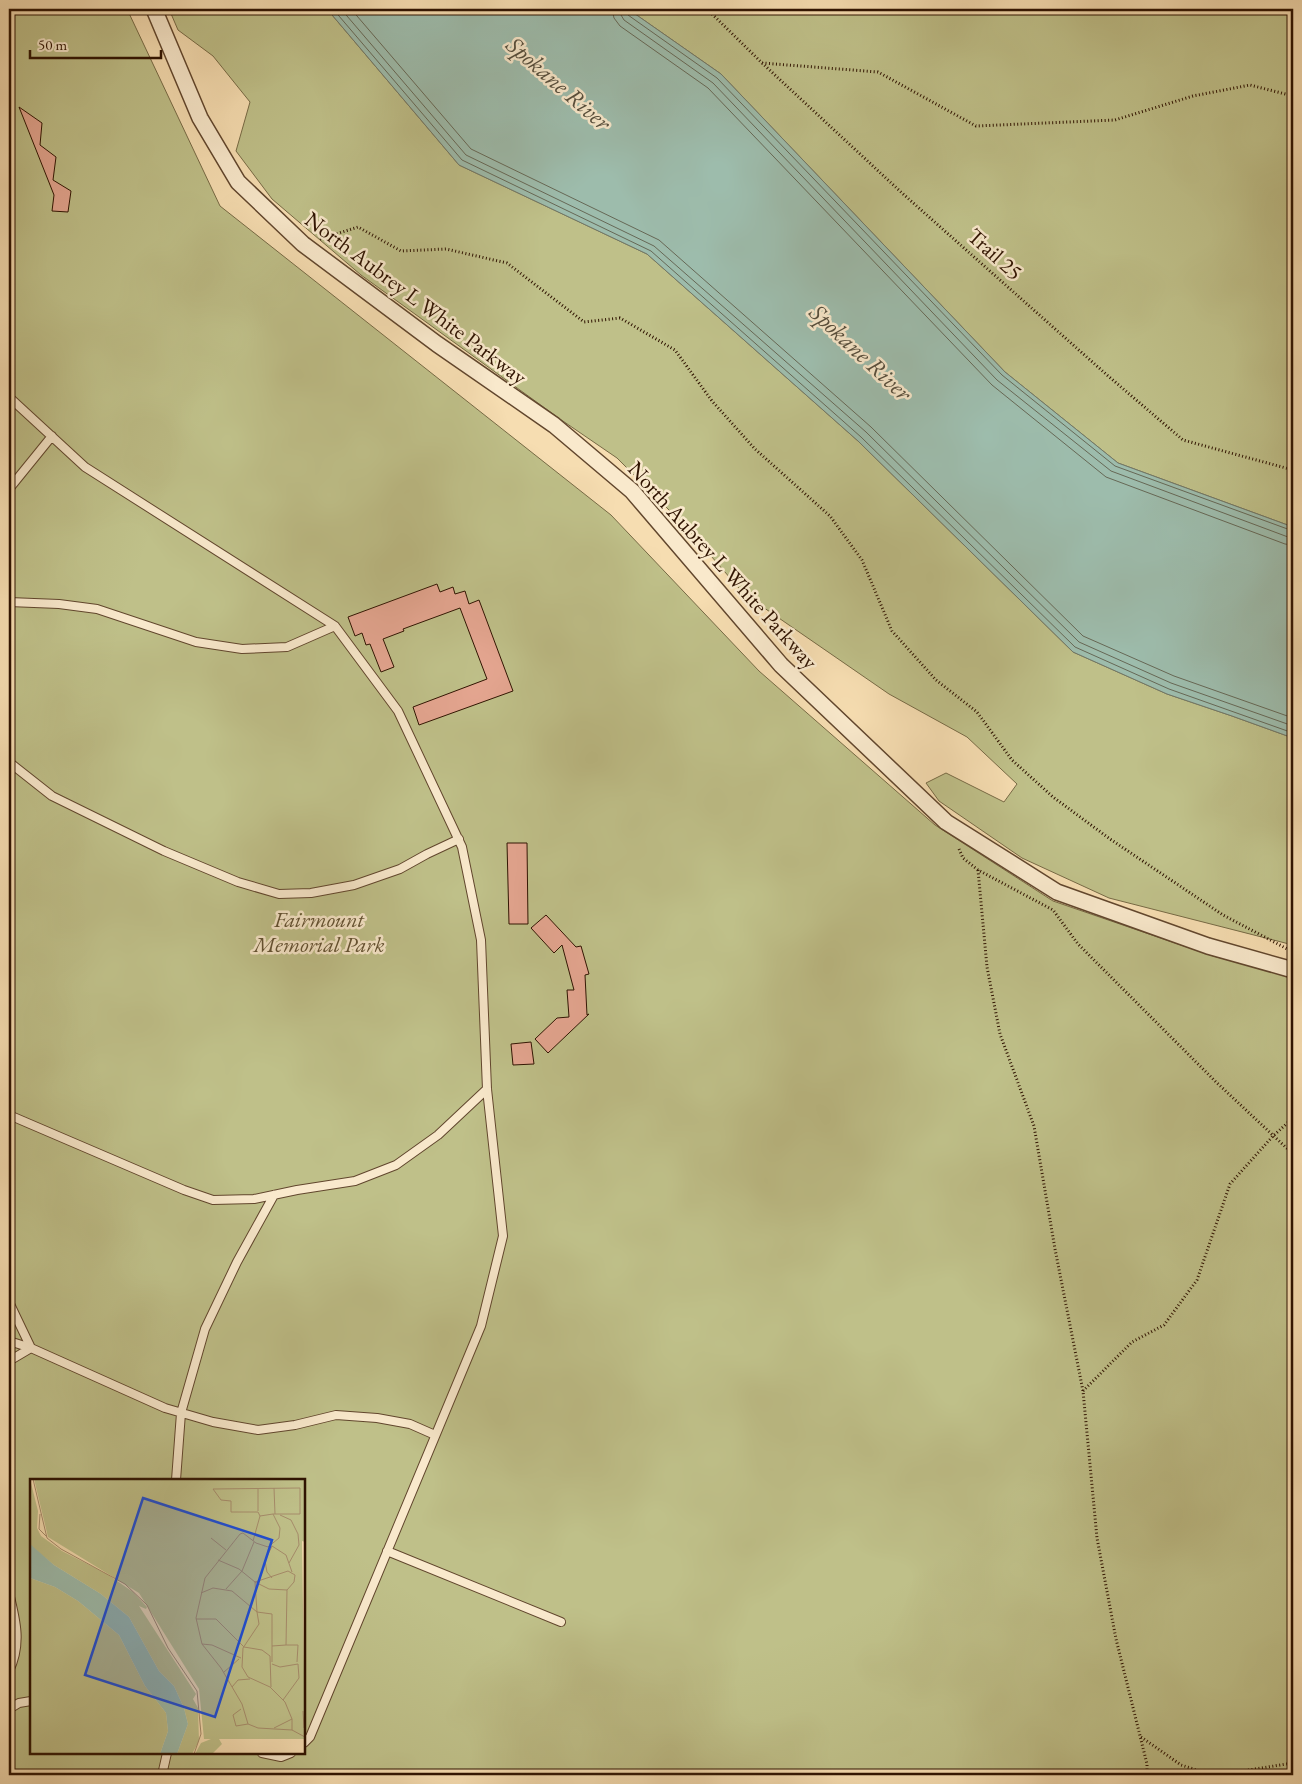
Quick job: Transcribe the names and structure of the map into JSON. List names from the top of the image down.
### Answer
{
  "streets": {
    "street": ["North Aubrey L White Parkway"],
    "path": ["Trail 25"]
  },
  "water": ["Spokane River"],
  "parks": ["Fairmount Memorial Park"],
  "scale_bar": "50 m"
}
